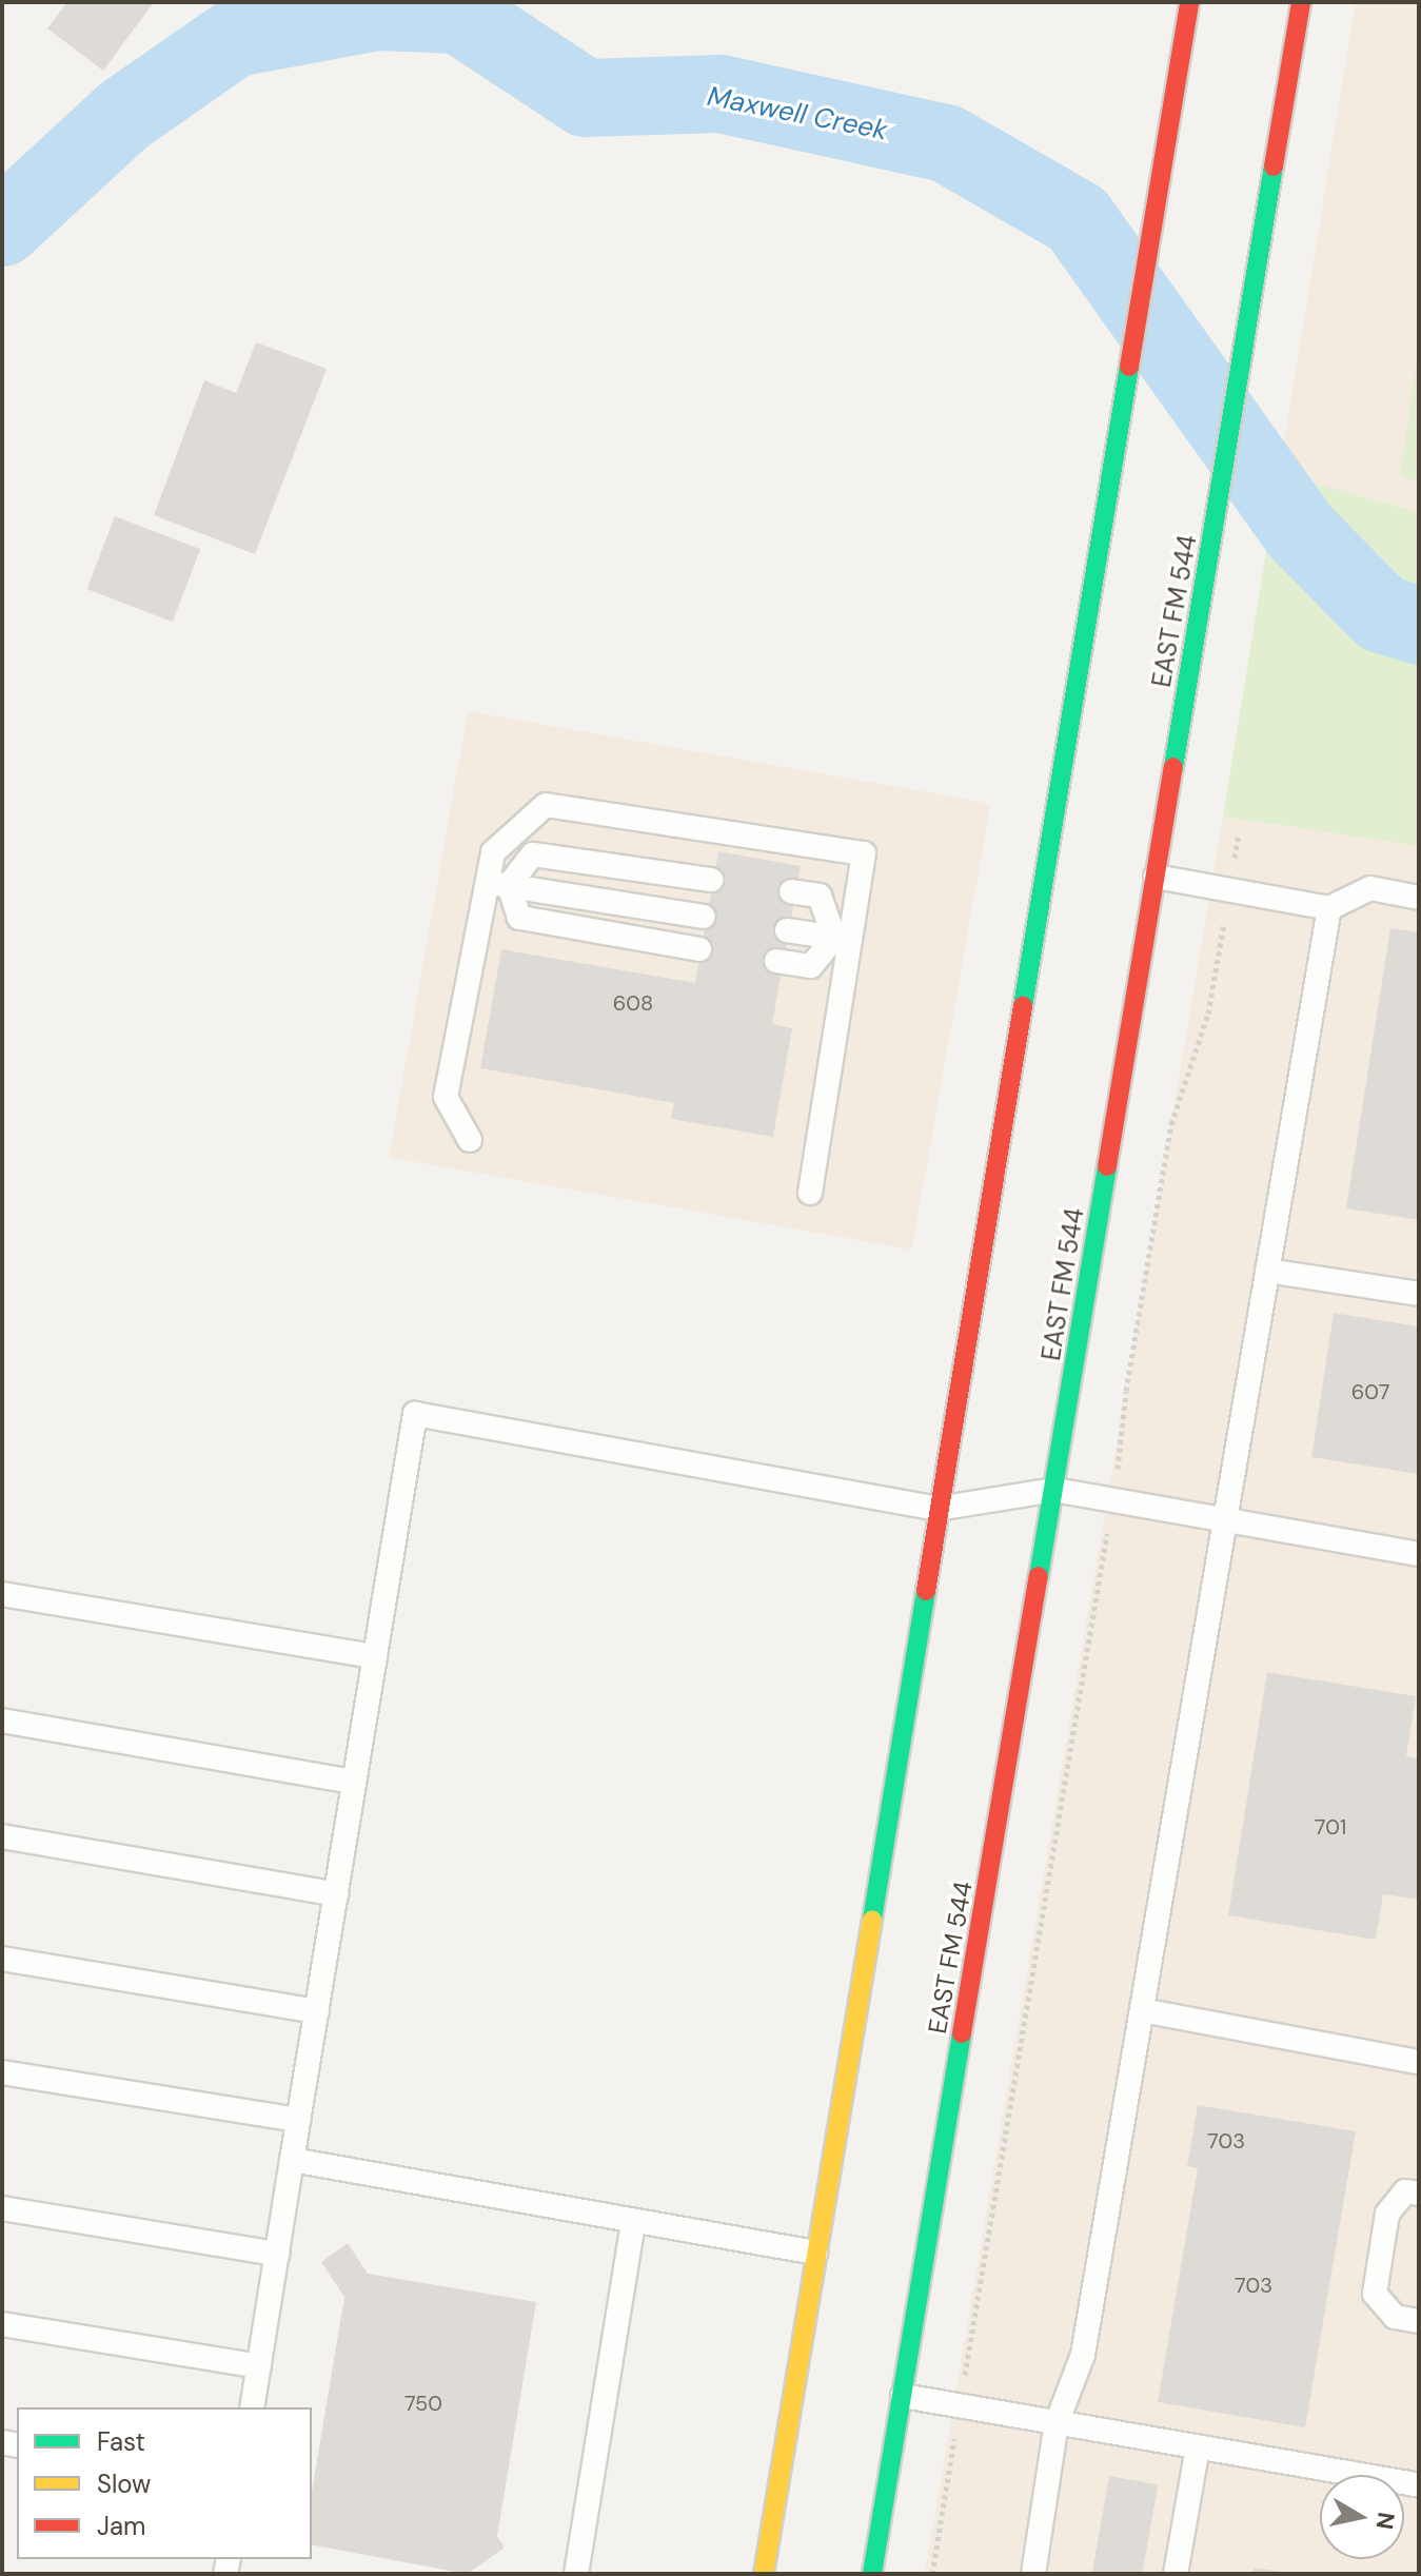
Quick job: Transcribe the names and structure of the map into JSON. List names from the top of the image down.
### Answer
{
  "streets": {
    "main road": ["EAST FM 544"]
  },
  "water": ["Maxwell Creek"],
  "house_numbers": [
    "608",
    "607",
    "701",
    "703",
    "703",
    "750"
  ],
  "legend": ["Fast", "Slow", "Jam"],
  "north": "right"
}
